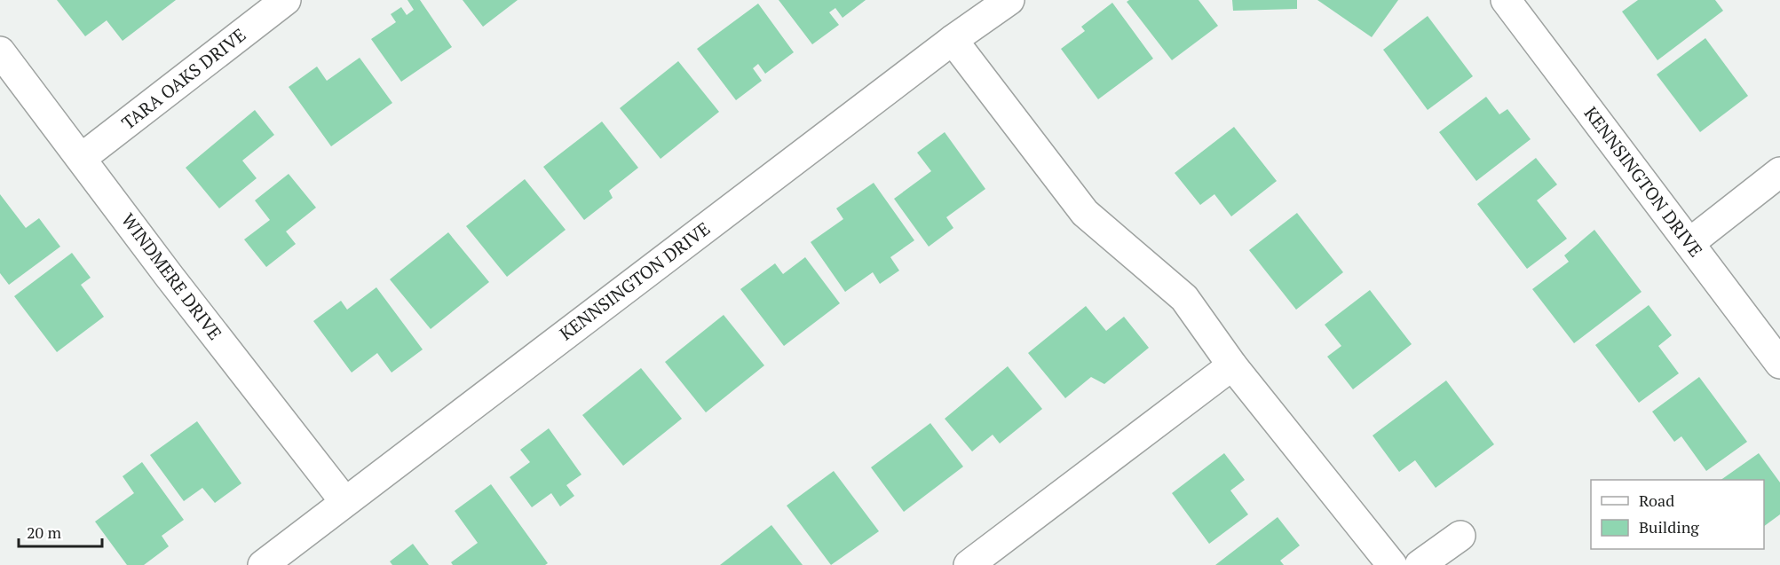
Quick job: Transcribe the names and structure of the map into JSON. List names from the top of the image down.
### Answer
{
  "streets": {
    "street": ["TARA OAKS DRIVE", "KENNSINGTON DRIVE", "WINDMERE DRIVE"]
  },
  "crossings": [
    ["TARA OAKS DRIVE", "WINDMERE DRIVE"],
    ["KENNSINGTON DRIVE", "WINDMERE DRIVE"]
  ],
  "legend": ["Road", "Building"],
  "scale_bar": "20 m"
}
